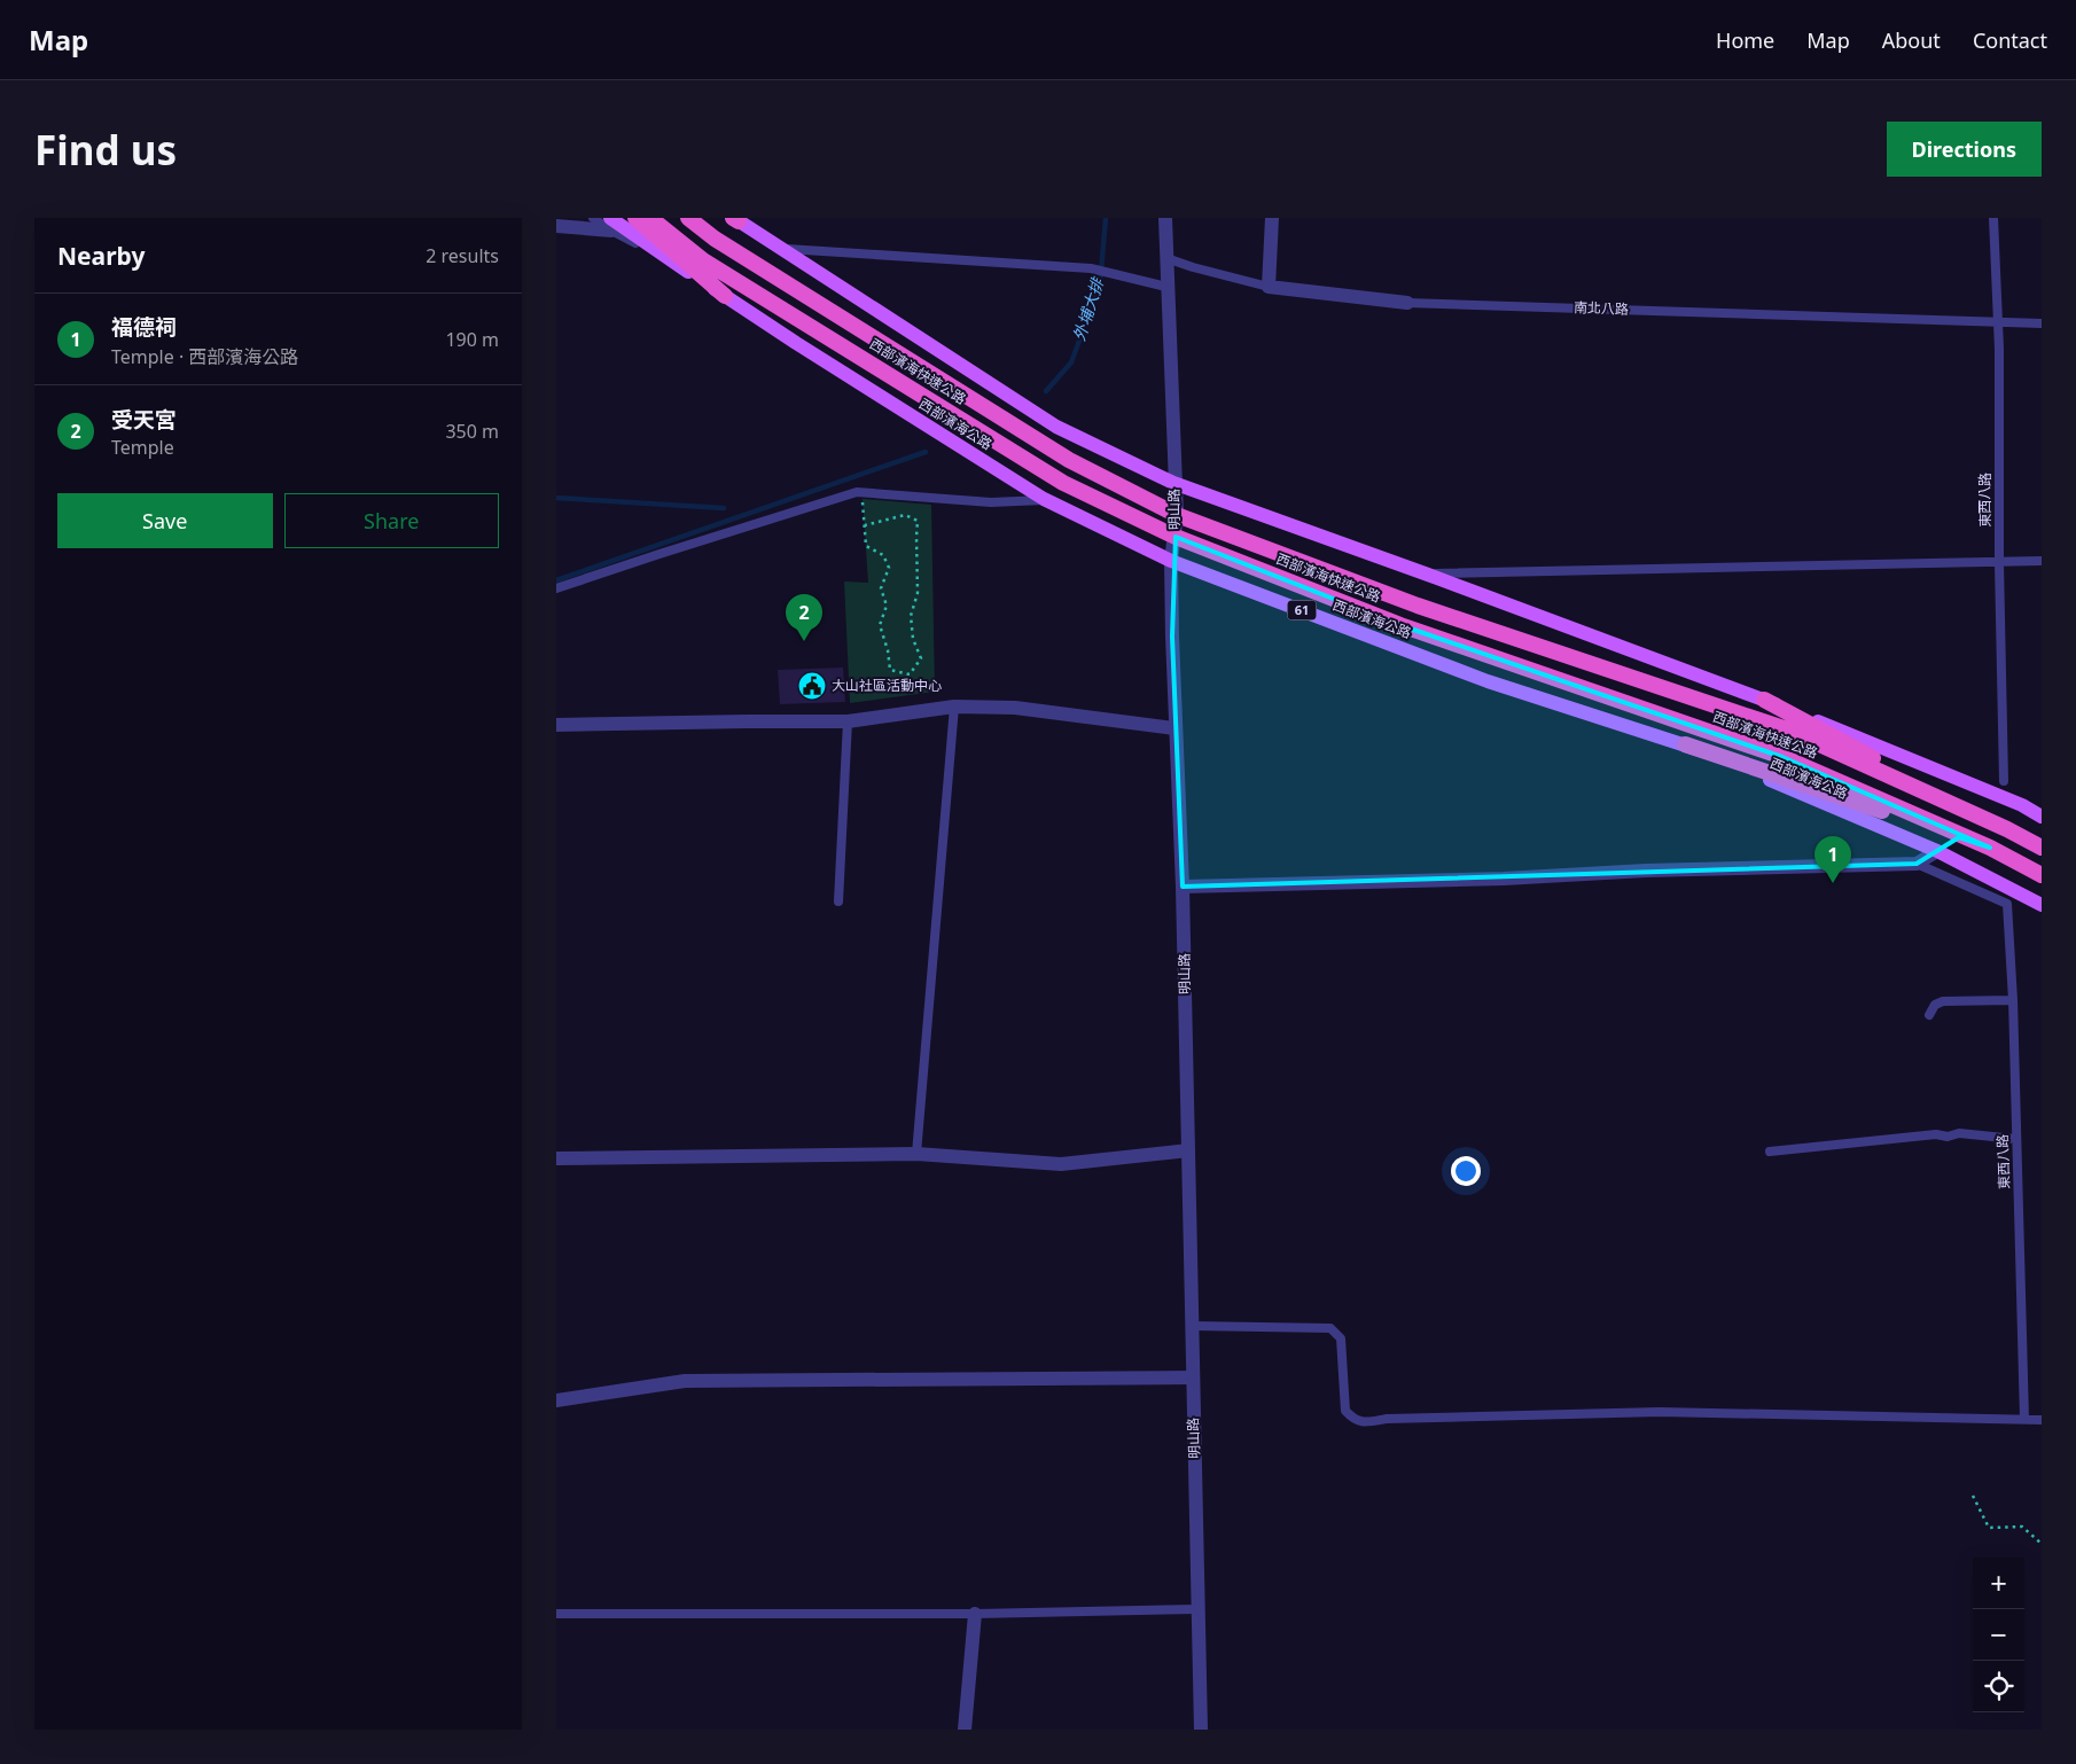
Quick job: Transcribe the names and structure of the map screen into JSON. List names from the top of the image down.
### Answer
{
  "streets": {
    "highway": ["西部濱海快速公路", "61"],
    "main road": ["西部濱海公路"],
    "street": ["南北八路", "明山路"],
    "lane": ["東西八路"]
  },
  "crossings": [
    ["南北八路", "東西八路"],
    ["南北八路", "明山路"],
    ["西部濱海快速公路", "明山路"],
    ["西部濱海公路", "明山路"]
  ],
  "water": ["外埔大排"],
  "places": {
    "public building": ["大山社區活動中心"]
  },
  "page": {
    "header": "Map",
    "nav": [
      "Home",
      "Map",
      "About",
      "Contact"
    ],
    "buttons": [
      "Directions",
      ["Save", "Share"]
    ],
    "title": "Find us",
    "heading": ["Nearby", "2 results"],
    "list": [
      {
        "mark": "1",
        "name": "福德祠",
        "note": "Temple · 西部濱海公路",
        "value": "190 m"
      },
      {
        "mark": "2",
        "name": "受天宮",
        "note": "Temple",
        "value": "350 m"
      }
    ],
    "pins": ["2", "1"],
    "map_buttons": ["+", "−"]
  }
}
